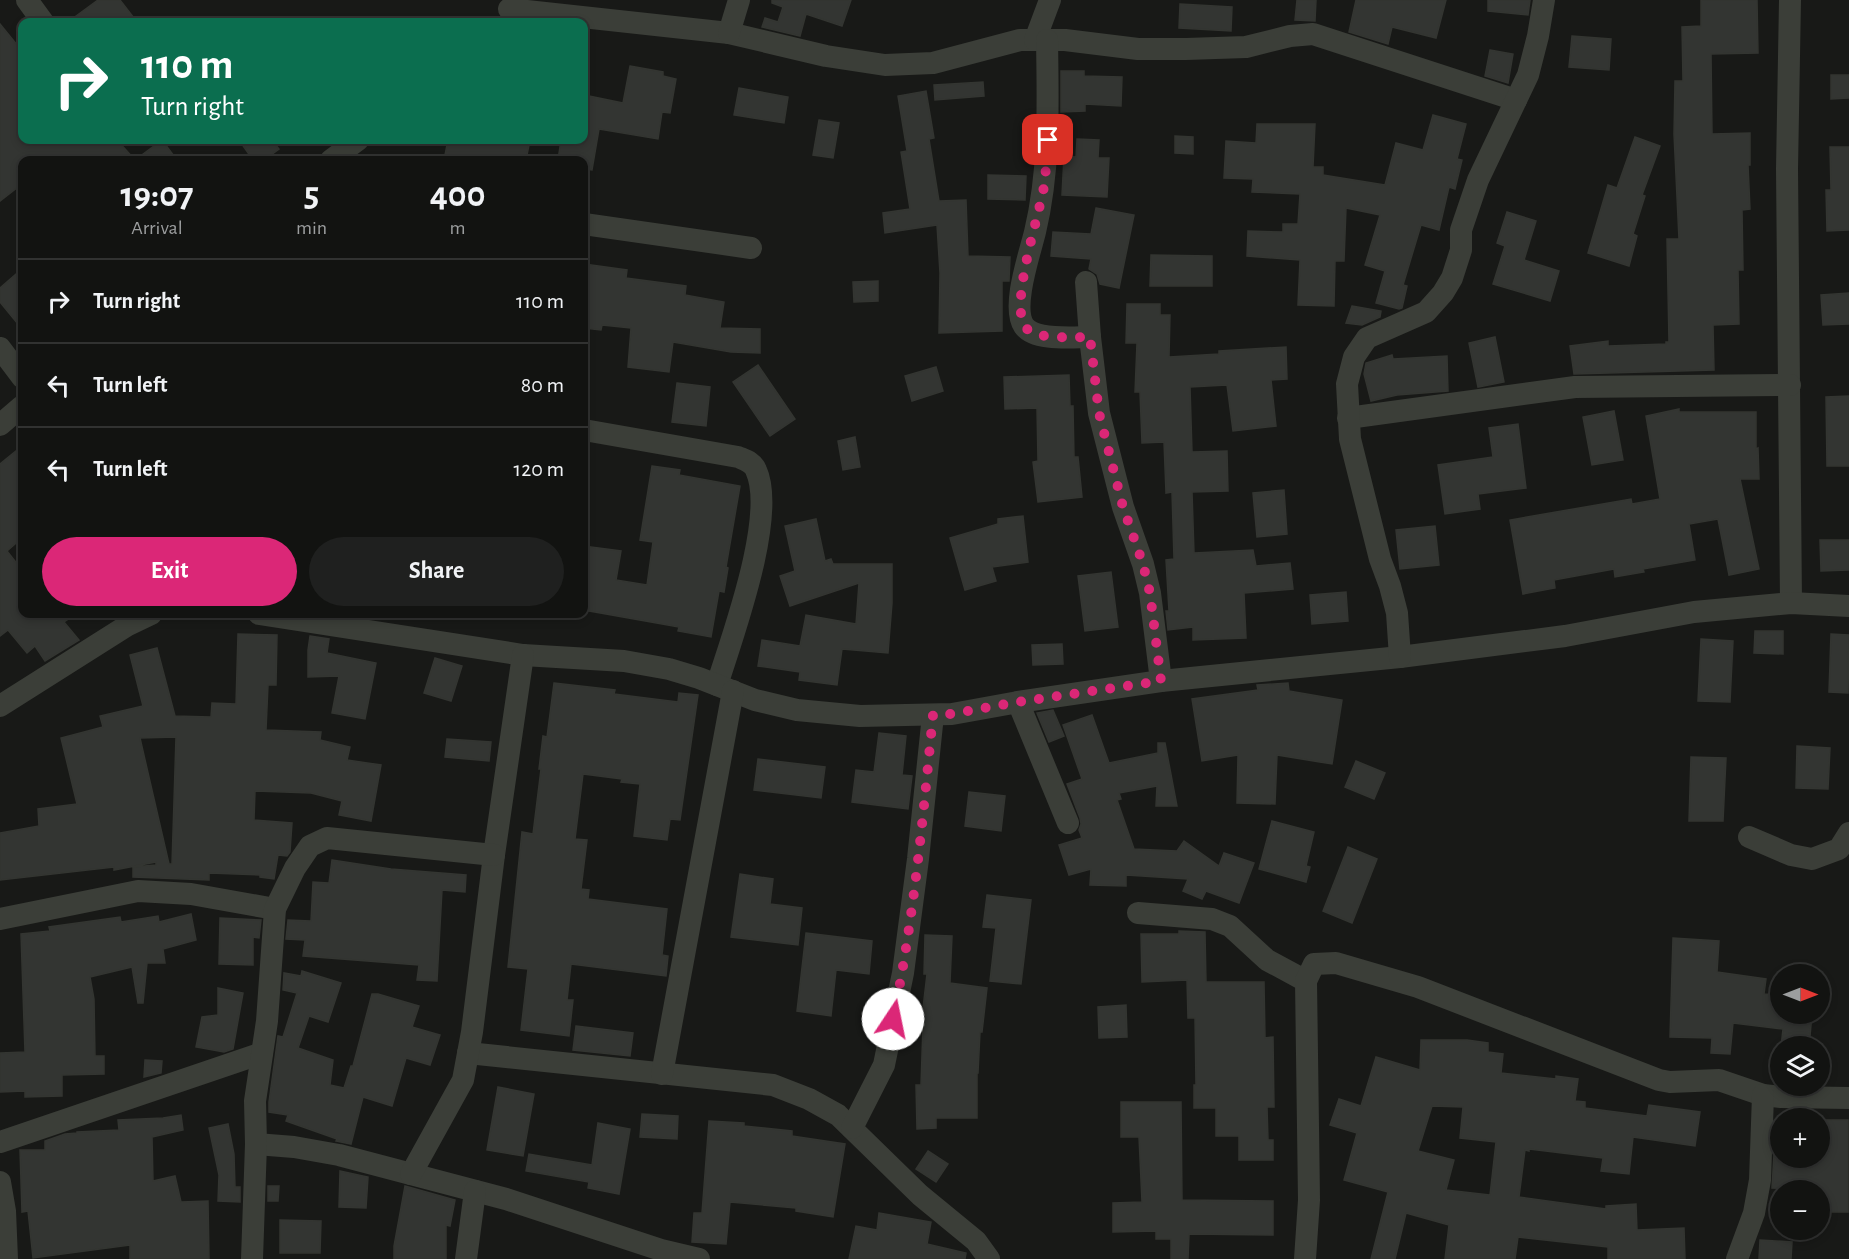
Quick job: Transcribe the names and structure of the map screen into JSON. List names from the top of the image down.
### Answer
{
  "north": "right",
  "page": {
    "turn": ["110 m", "Turn right"],
    "eta": [
      "19:07",
      "Arrival",
      "5",
      "min",
      "400",
      "m"
    ],
    "list": [
      {
        "name": "Turn right",
        "value": "110 m"
      },
      {
        "name": "Turn left",
        "value": "80 m"
      },
      {
        "name": "Turn left",
        "value": "120 m"
      }
    ],
    "buttons": ["Exit", "Share"],
    "map_buttons": ["+", "−"]
  }
}
